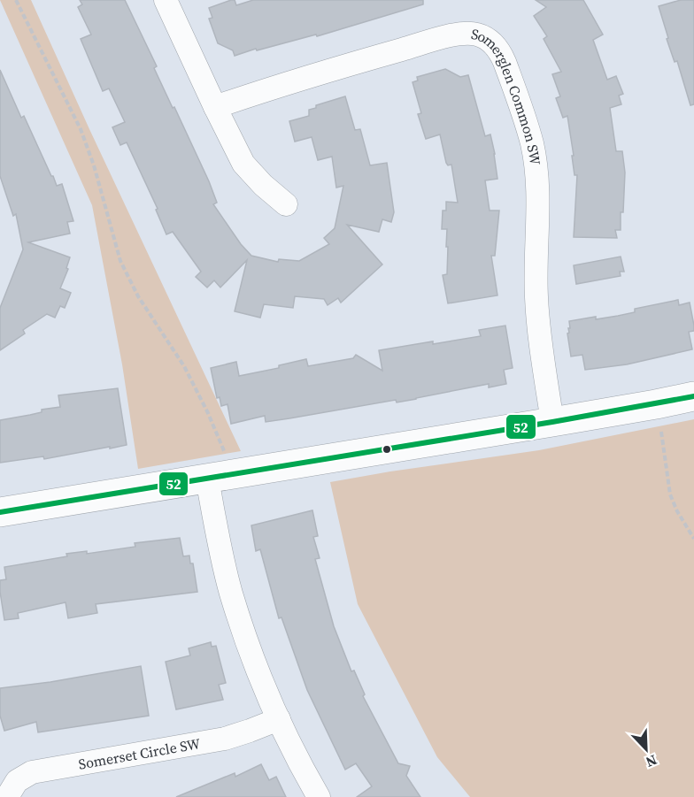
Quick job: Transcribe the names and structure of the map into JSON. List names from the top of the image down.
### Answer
{
  "streets": {
    "street": ["Somerglen Common SW", "Somerset Circle SW"]
  },
  "lines": ["transit line 52"],
  "north": "bottom right"
}
